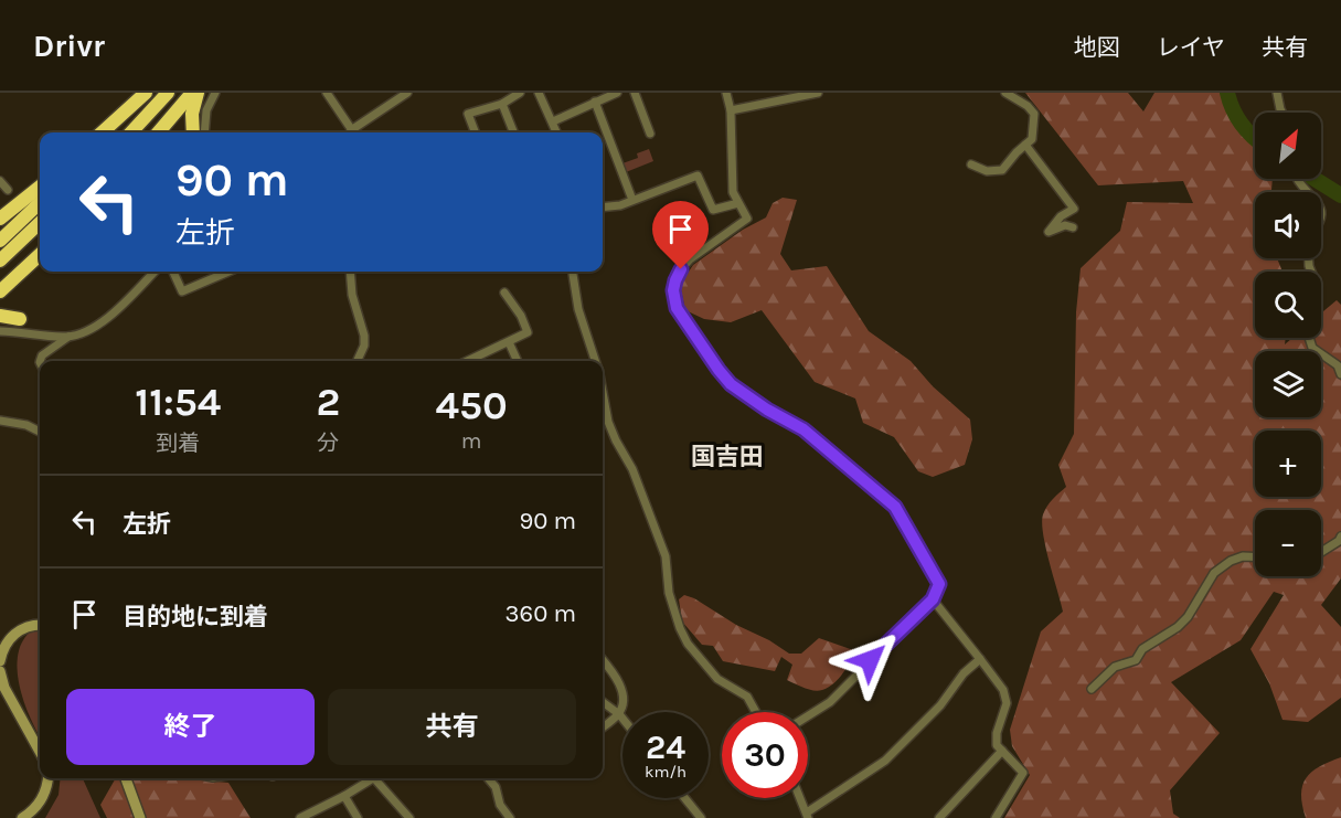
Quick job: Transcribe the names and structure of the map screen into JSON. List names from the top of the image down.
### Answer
{
  "districts": ["国吉田"],
  "north": "top right",
  "page": {
    "header": "Drivr",
    "nav": ["地図", "レイヤ", "共有"],
    "map_buttons": ["+", "−"],
    "turn": ["90 m", "左折"],
    "eta": [
      "11:54",
      "到着",
      "2",
      "分",
      "450",
      "m"
    ],
    "list": [
      {
        "name": "左折",
        "value": "90 m"
      },
      {
        "name": "目的地に到着",
        "value": "360 m"
      }
    ],
    "buttons": ["終了", "共有"],
    "speed": "24 km/h",
    "limit": "30"
  }
}
